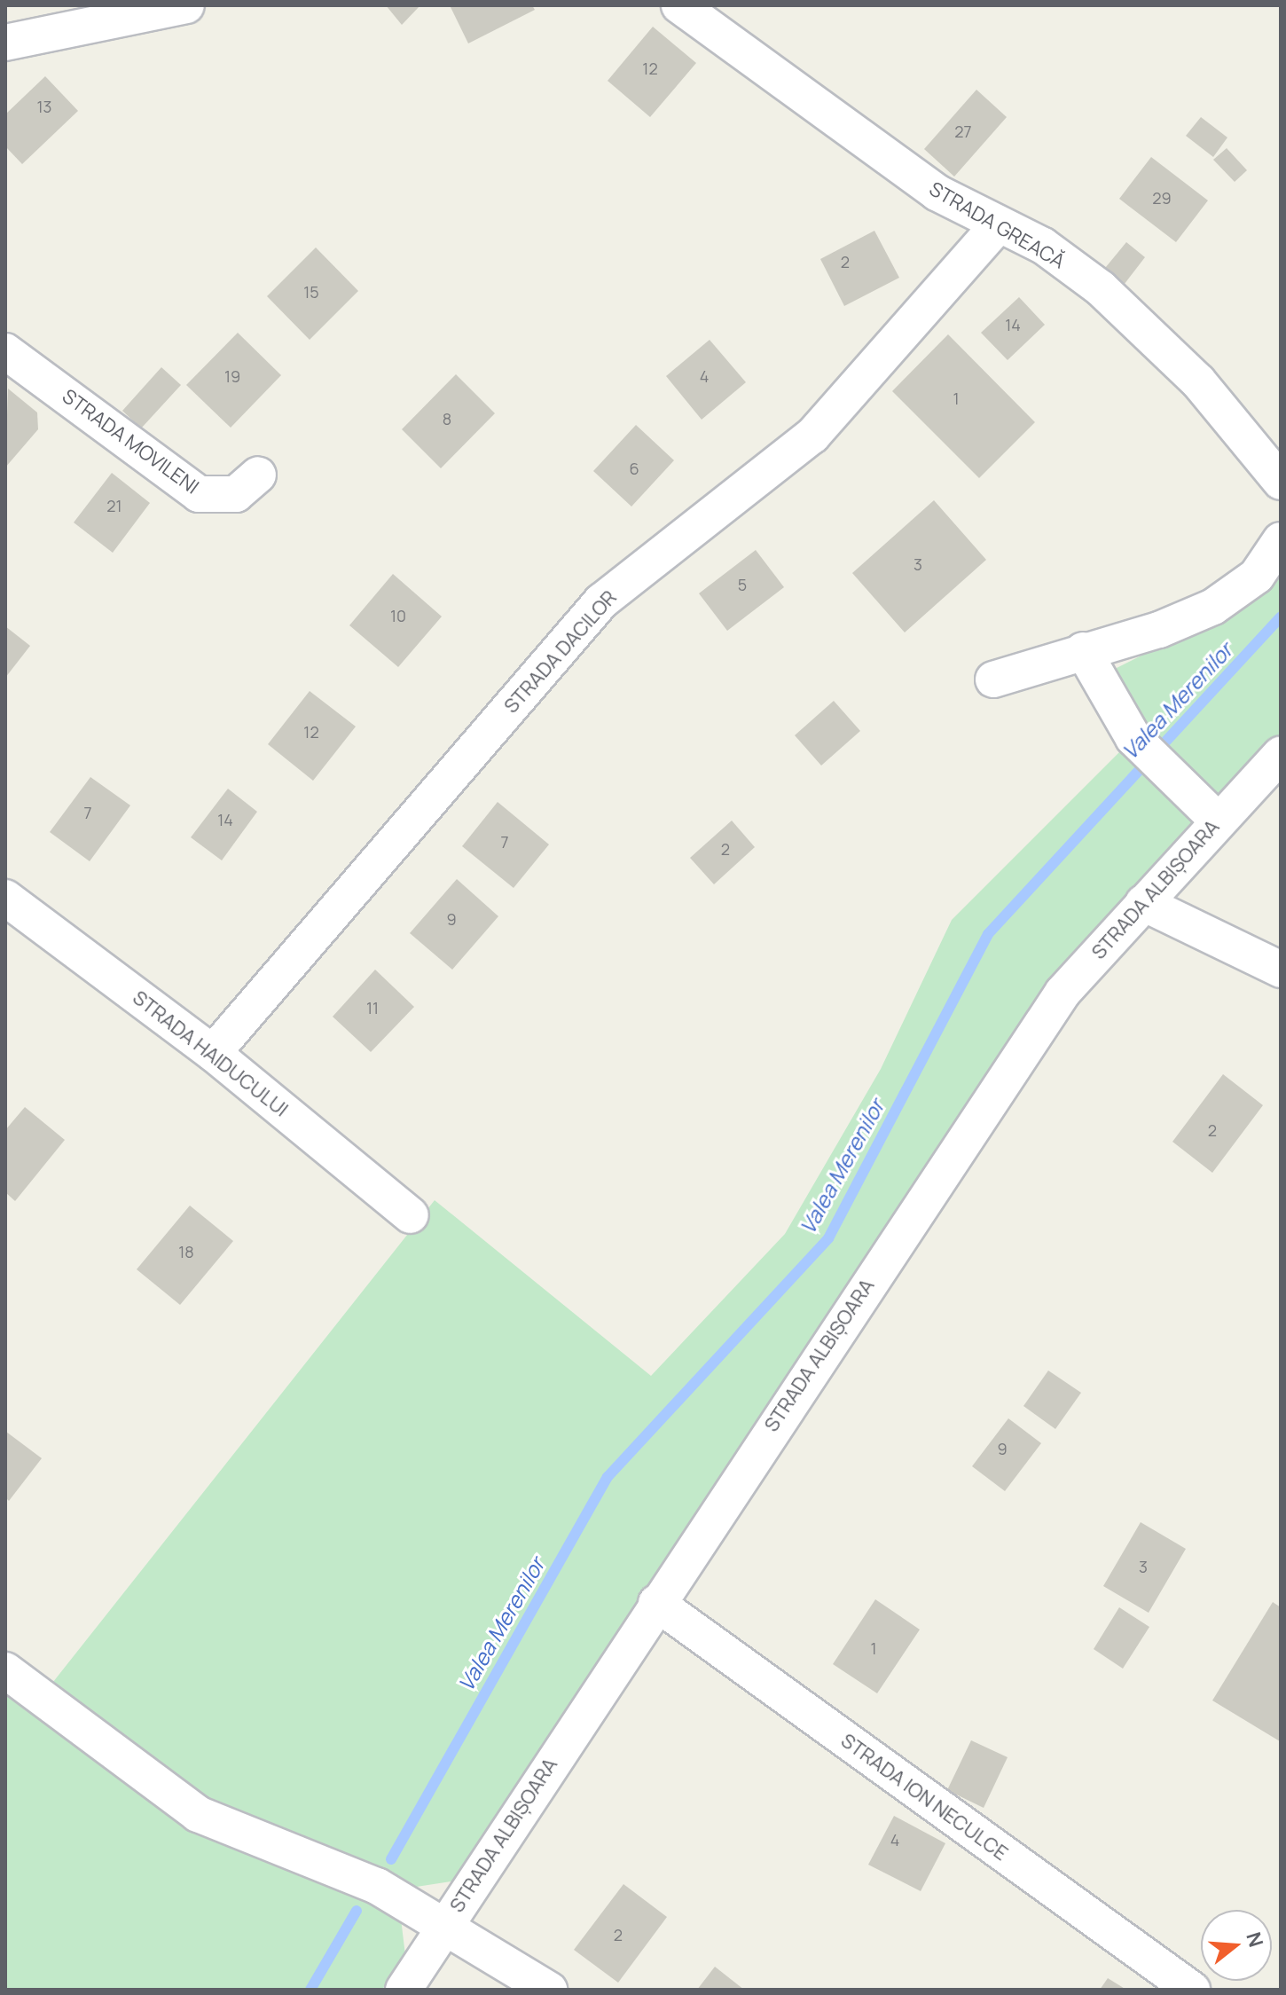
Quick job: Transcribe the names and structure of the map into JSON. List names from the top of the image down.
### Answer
{
  "streets": {
    "street": [
      "STRADA GREACĂ",
      "STRADA MOVILENI",
      "STRADA DACILOR",
      "STRADA ALBIȘOARA",
      "STRADA HAIDUCULUI",
      "STRADA ION NECULCE"
    ]
  },
  "crossings": [
    ["STRADA GREACĂ", "STRADA DACILOR"],
    ["STRADA DACILOR", "STRADA HAIDUCULUI"],
    ["STRADA ALBIȘOARA", "STRADA ION NECULCE"]
  ],
  "water": ["Valea Merenilor"],
  "house_numbers": [
    "12",
    "13",
    "27",
    "29",
    "2",
    "15",
    "14",
    "19",
    "4",
    "1",
    "8",
    "6",
    "21",
    "3",
    "5",
    "10",
    "12",
    "7",
    "14",
    "7",
    "2",
    "9",
    "11",
    "2",
    "18",
    "9",
    "3",
    "1",
    "4",
    "2"
  ],
  "north": "right"
}
